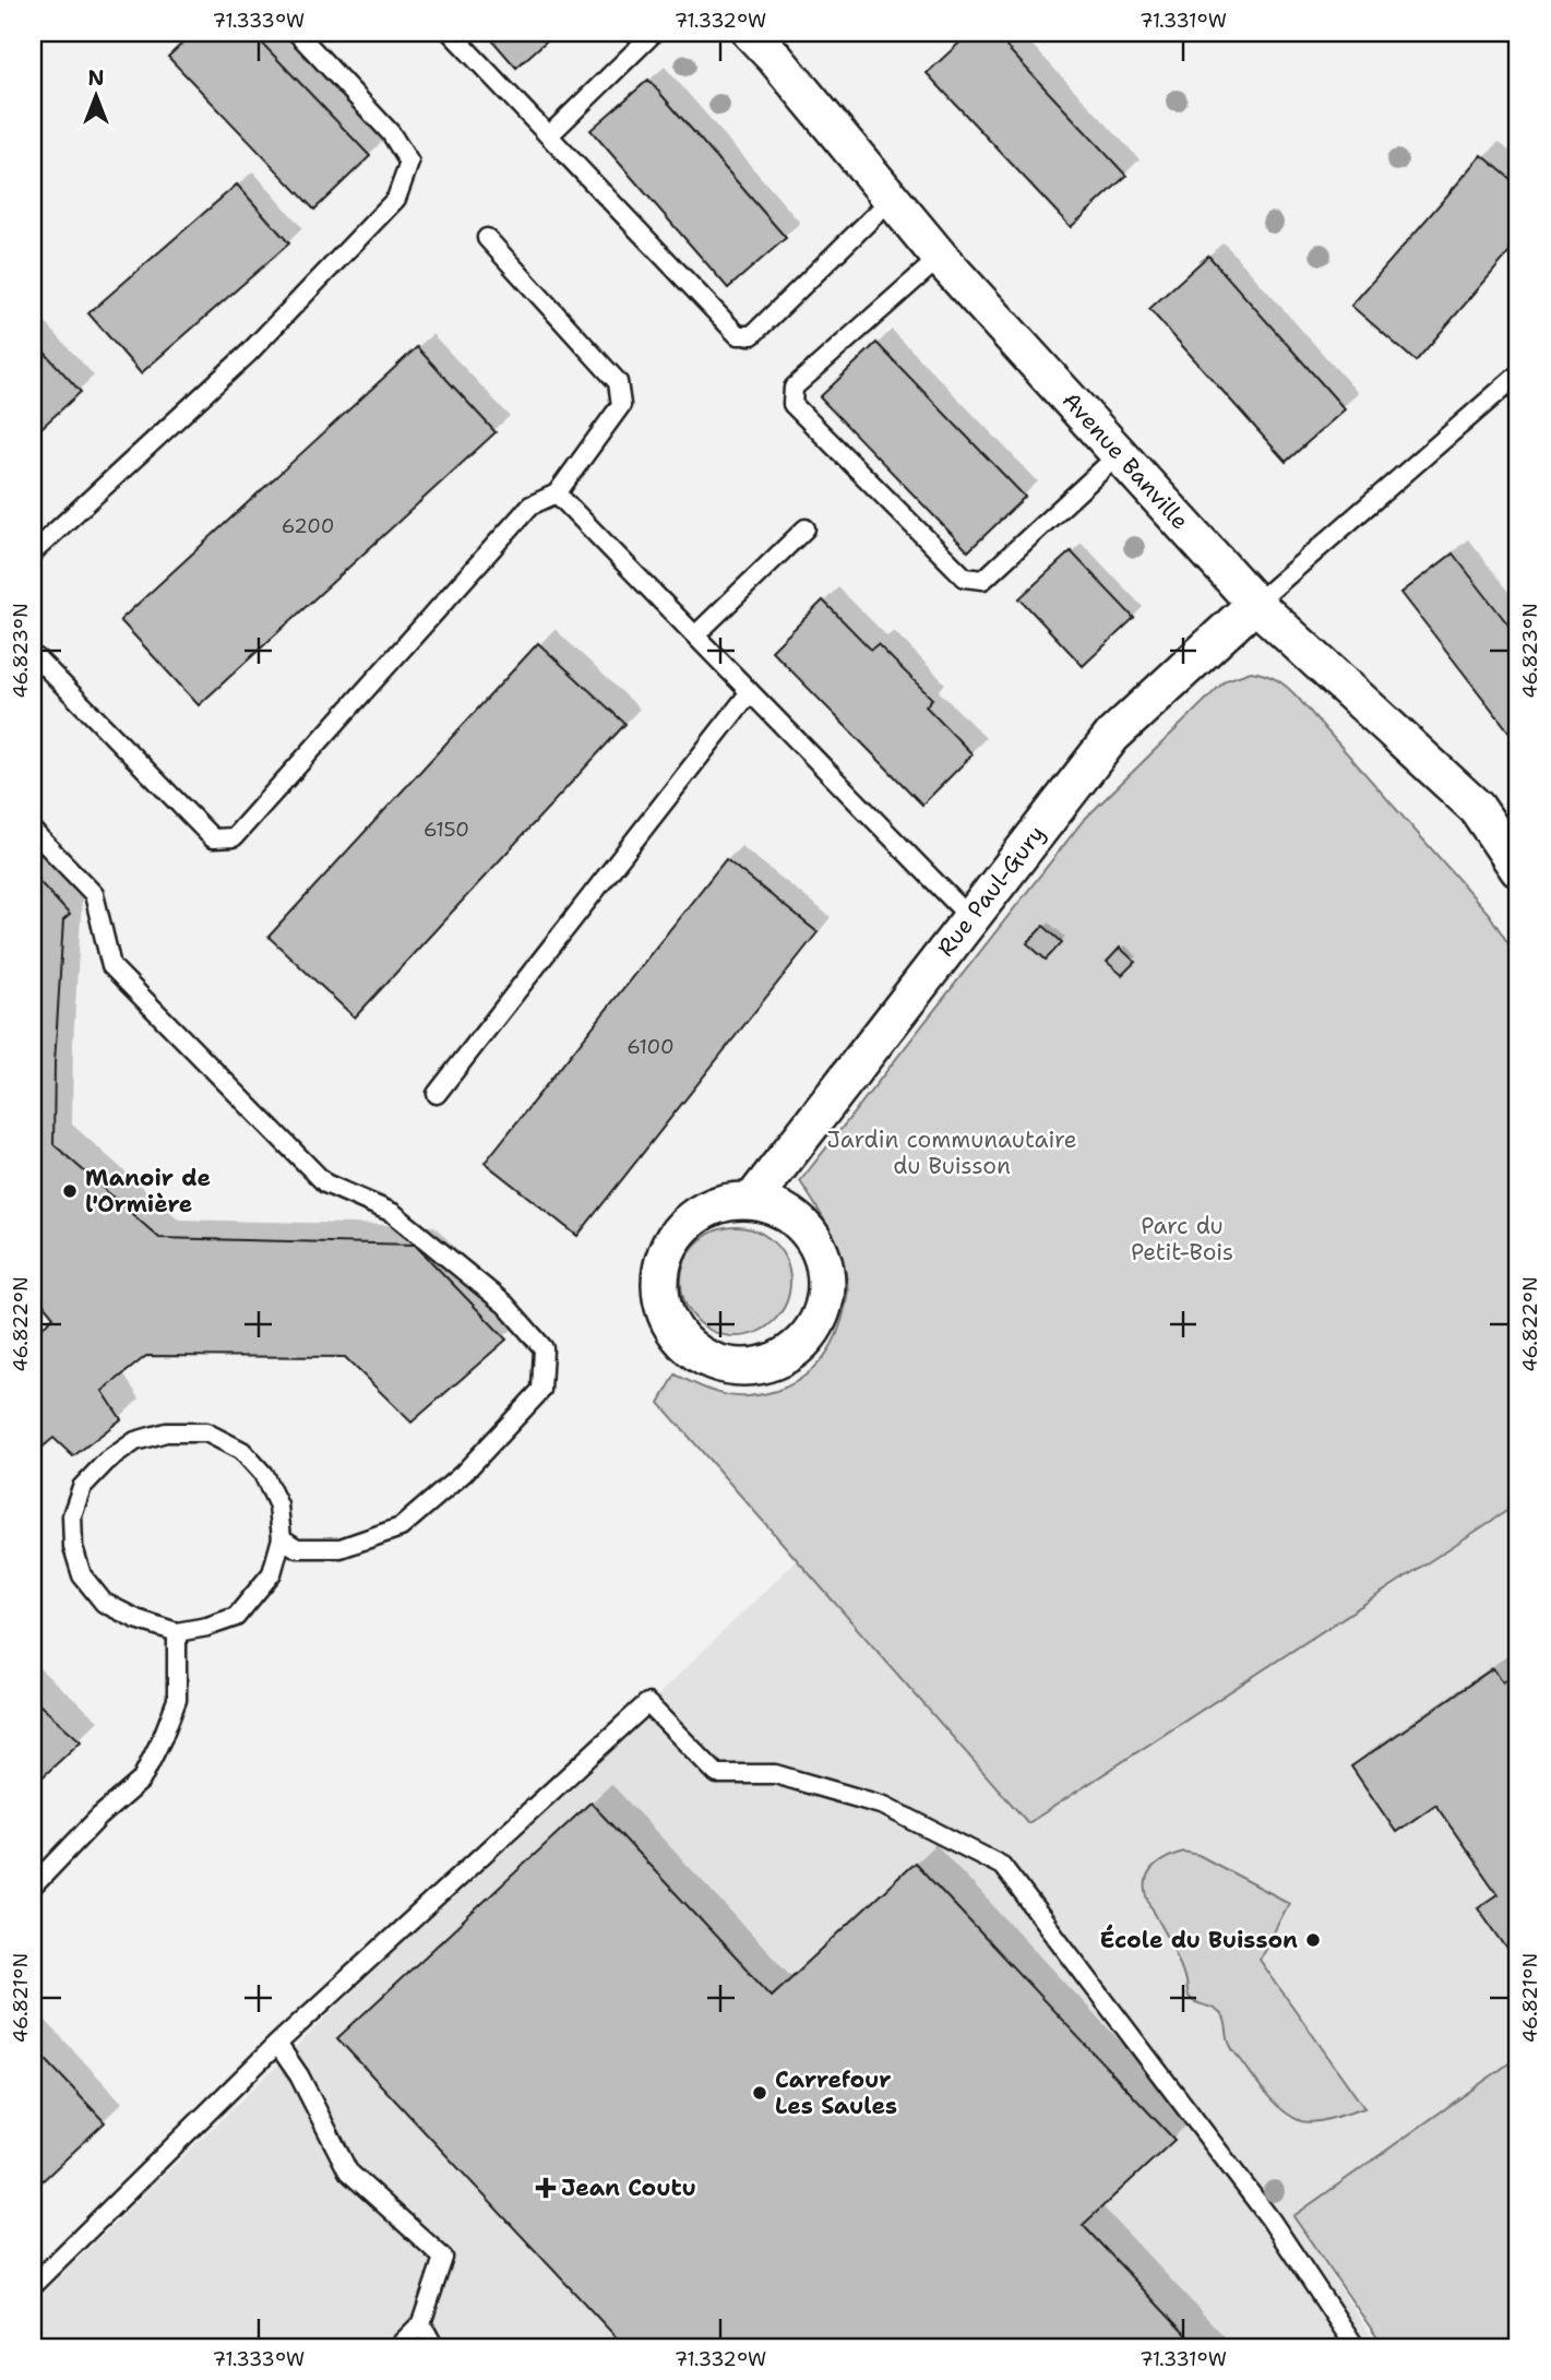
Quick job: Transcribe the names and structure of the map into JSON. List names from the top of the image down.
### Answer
{
  "streets": {
    "street": ["Avenue Banville", "Rue Paul-Gury"]
  },
  "crossings": [
    ["Avenue Banville", "Rue Paul-Gury"]
  ],
  "parks": ["Jardin communautaire du Buisson", "Parc du Petit-Bois"],
  "places": {
    "other": ["Manoir de l'Ormière", "École du Buisson", "Carrefour Les Saules"],
    "health": ["Jean Coutu"]
  },
  "house_numbers": ["6200", "6150", "6100"],
  "north": "top",
  "coordinates": [
    "71.333°W",
    "71.332°W",
    "71.331°W",
    "46.823°N",
    "46.822°N",
    "46.821°N"
  ]
}
